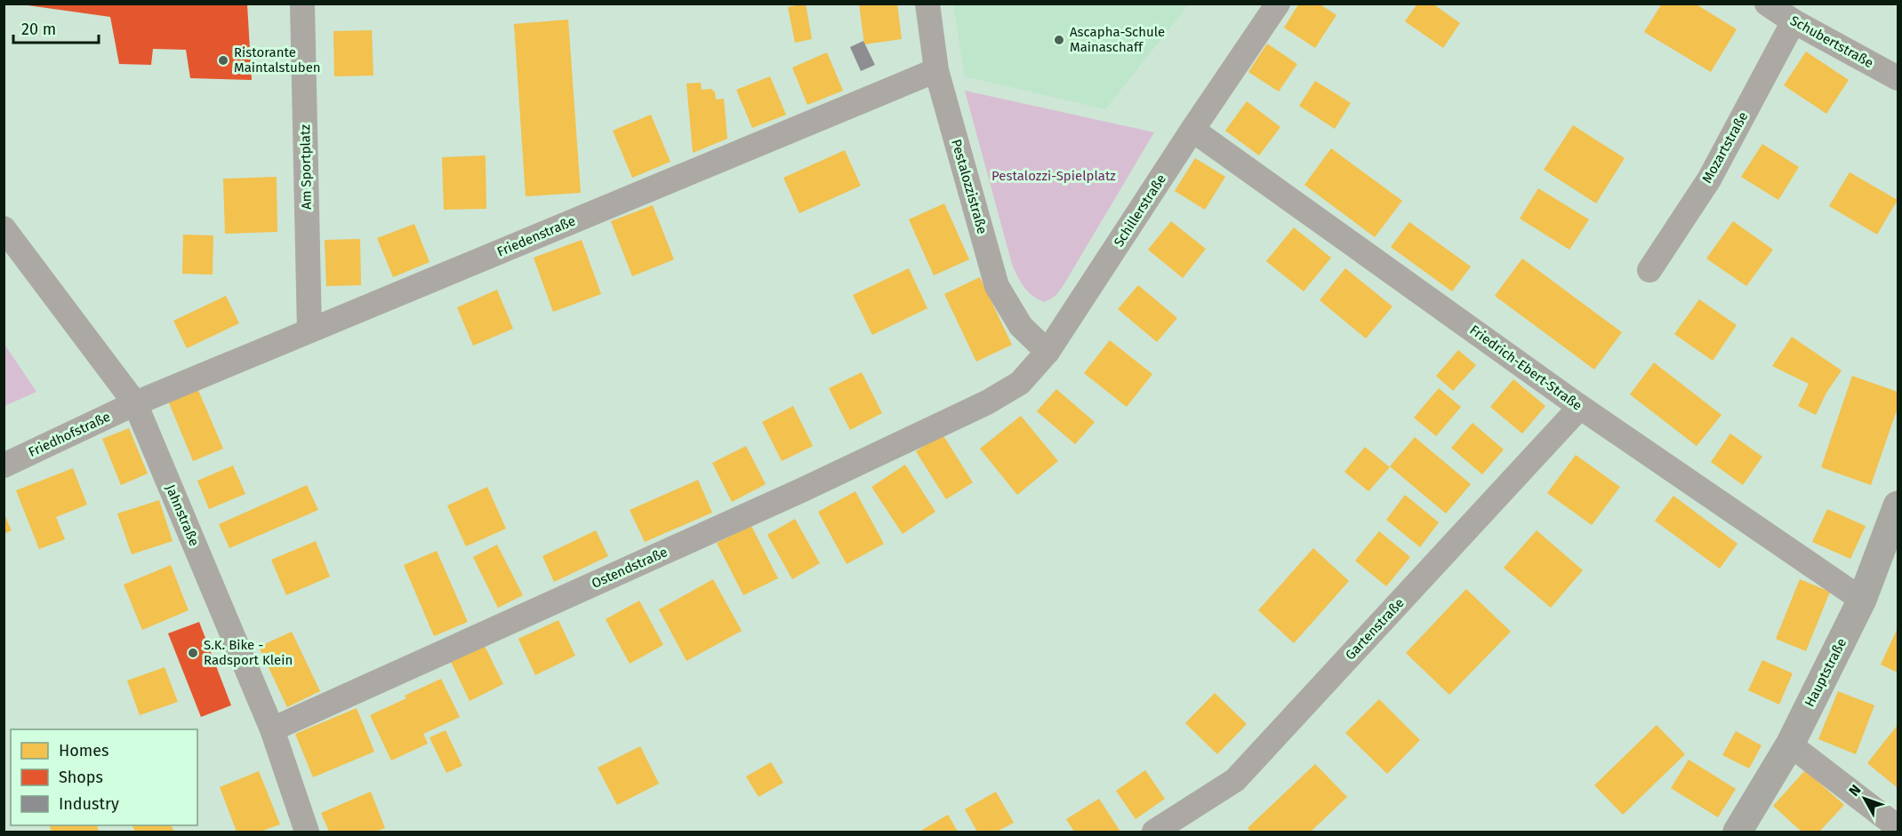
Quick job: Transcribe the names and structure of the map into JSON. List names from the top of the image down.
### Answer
{
  "streets": {
    "street": [
      "Schubertstraße",
      "Mozartstraße",
      "Am Sportplatz",
      "Pestalozzistraße",
      "Schillerstraße",
      "Friedenstraße",
      "Friedrich-Ebert-Straße",
      "Friedhofstraße",
      "Jahnstraße",
      "Ostendstraße",
      "Gartenstraße",
      "Hauptstraße"
    ]
  },
  "crossings": [
    ["Schubertstraße", "Mozartstraße"],
    ["Am Sportplatz", "Friedenstraße"],
    ["Pestalozzistraße", "Schillerstraße"],
    ["Pestalozzistraße", "Friedenstraße"],
    ["Schillerstraße", "Friedrich-Ebert-Straße"],
    ["Schillerstraße", "Ostendstraße"],
    ["Friedenstraße", "Friedhofstraße"],
    ["Friedenstraße", "Jahnstraße"],
    ["Friedrich-Ebert-Straße", "Gartenstraße"],
    ["Friedrich-Ebert-Straße", "Hauptstraße"],
    ["Friedhofstraße", "Jahnstraße"],
    ["Jahnstraße", "Ostendstraße"]
  ],
  "parks": ["Pestalozzi-Spielplatz"],
  "places": ["Ascapha-Schule Mainaschaff", "Ristorante Maintalstuben", "S.K. Bike - Radsport Klein"],
  "legend": ["Homes", "Shops", "Industry"],
  "scale_bar": "20 m",
  "north": "top left"
}
